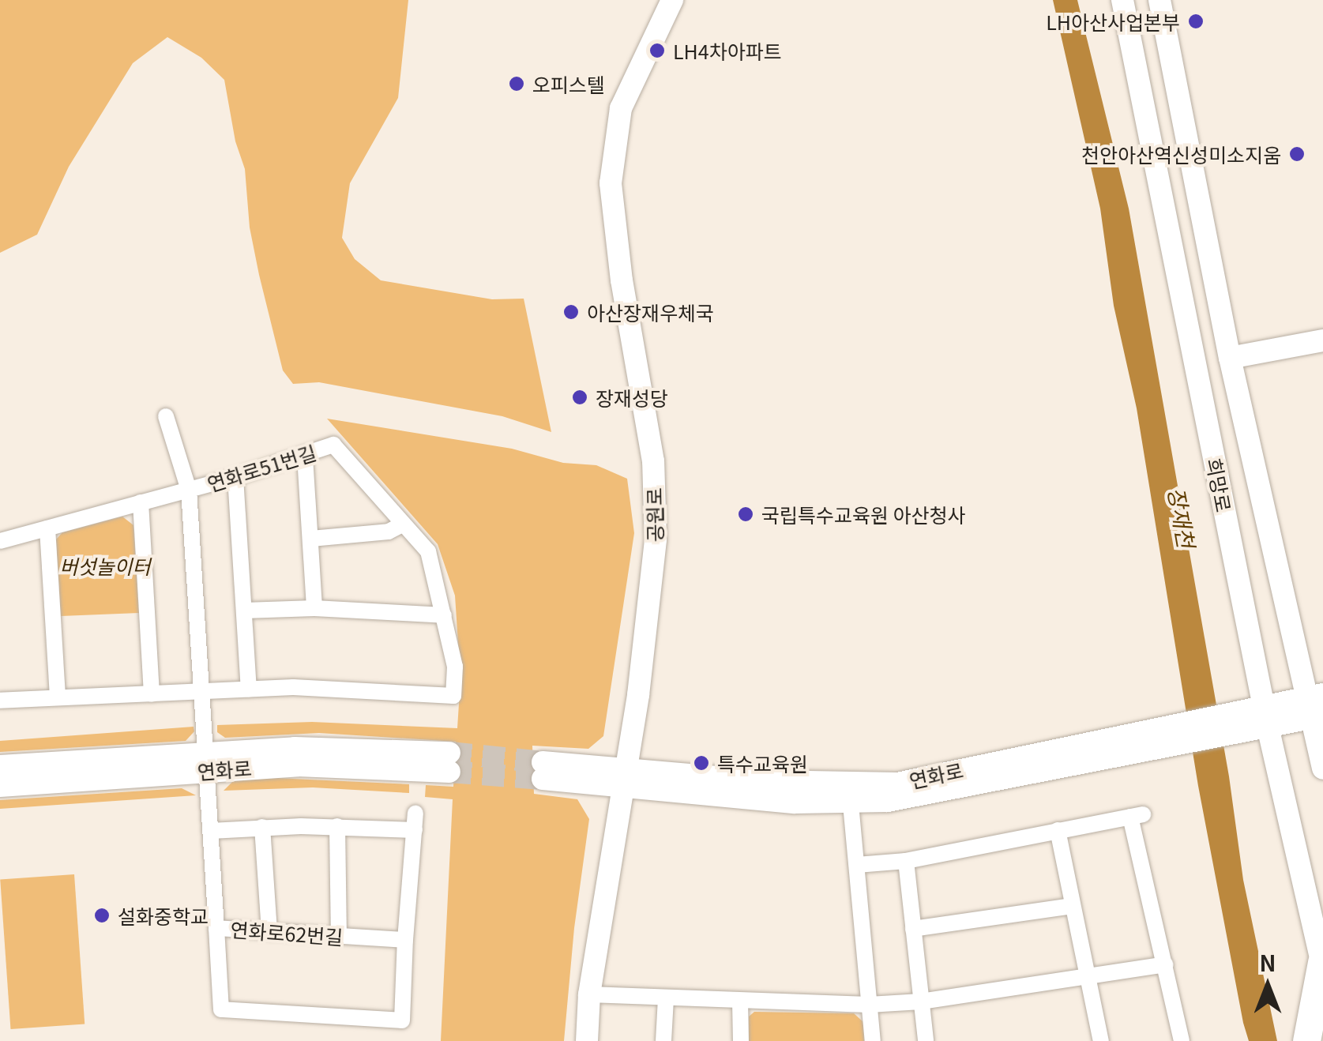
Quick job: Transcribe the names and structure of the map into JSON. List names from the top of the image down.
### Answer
{
  "streets": {
    "street": [
      "연화로51번길",
      "희망로",
      "공원로",
      "연화로",
      "연화로62번길"
    ]
  },
  "crossings": [
    ["연화로51번길", "연화로"],
    ["희망로", "연화로"],
    ["공원로", "연화로"],
    ["연화로", "연화로62번길"]
  ],
  "water": ["장재천"],
  "parks": ["버섯놀이터"],
  "places": [
    "LH아산사업본부",
    "LH4차아파트",
    "오피스텔",
    "천안아산역신성미소지움",
    "아산장재우체국",
    "장재성당",
    "국립특수교육원 아산청사",
    "특수교육원",
    "설화중학교"
  ],
  "north": "top"
}
